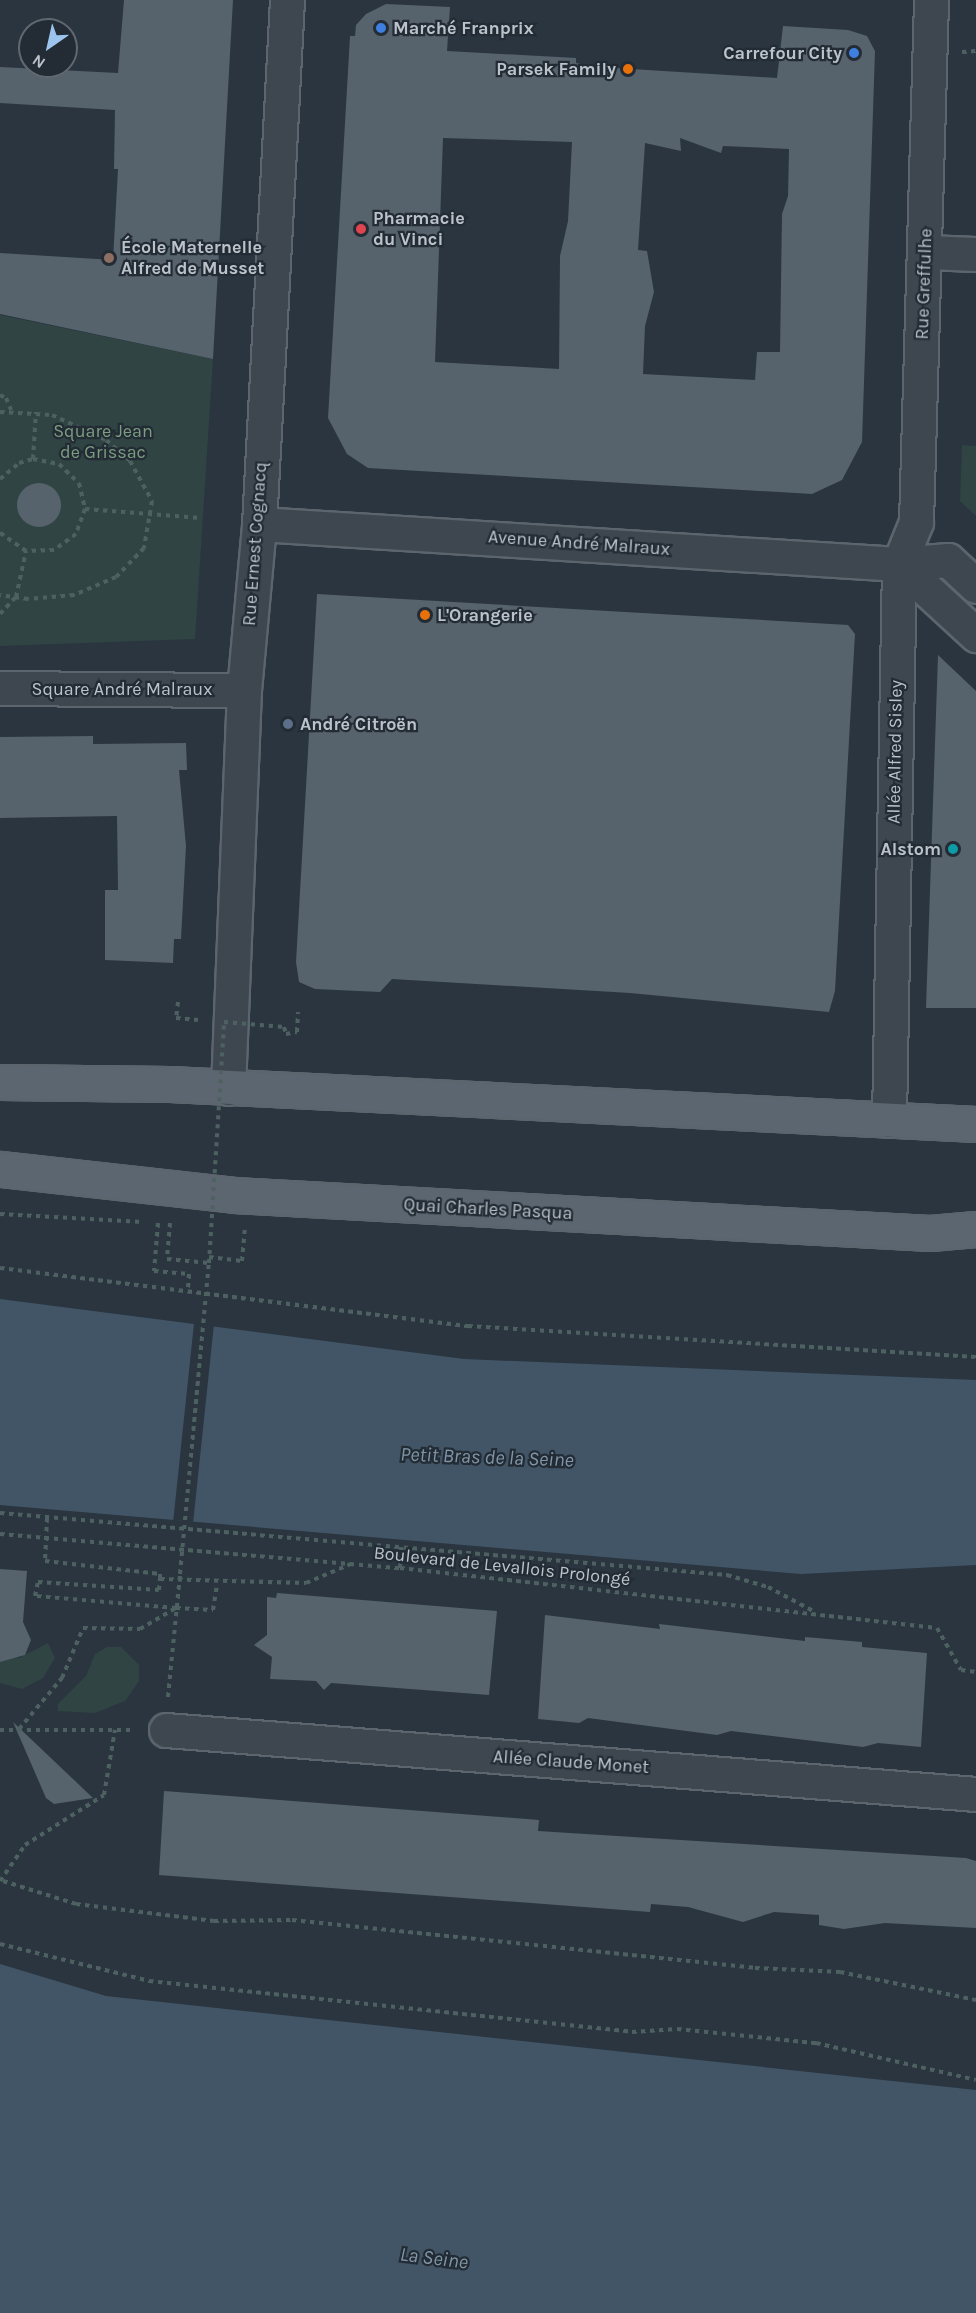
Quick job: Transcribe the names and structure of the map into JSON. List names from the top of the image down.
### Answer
{
  "streets": {
    "main road": ["Quai Charles Pasqua"],
    "street": [
      "Rue Greffulhe",
      "Avenue André Malraux",
      "Rue Ernest Cognacq",
      "Square André Malraux",
      "Allée Alfred Sisley",
      "Allée Claude Monet"
    ],
    "path": ["Boulevard de Levallois Prolongé"]
  },
  "crossings": [
    ["Rue Greffulhe", "Avenue André Malraux"],
    ["Rue Greffulhe", "Allée Alfred Sisley"],
    ["Avenue André Malraux", "Rue Ernest Cognacq"],
    ["Avenue André Malraux", "Allée Alfred Sisley"],
    ["Rue Ernest Cognacq", "Square André Malraux"]
  ],
  "water": ["Petit Bras de la Seine", "La Seine"],
  "parks": ["Square Jean de Grissac"],
  "places": [
    "Marché Franprix",
    "Carrefour City",
    "Parsek Family",
    "Pharmacie du Vinci",
    "École Maternelle Alfred de Musset",
    "L'Orangerie",
    "André Citroën",
    "Alstom"
  ],
  "north": "bottom left"
}
